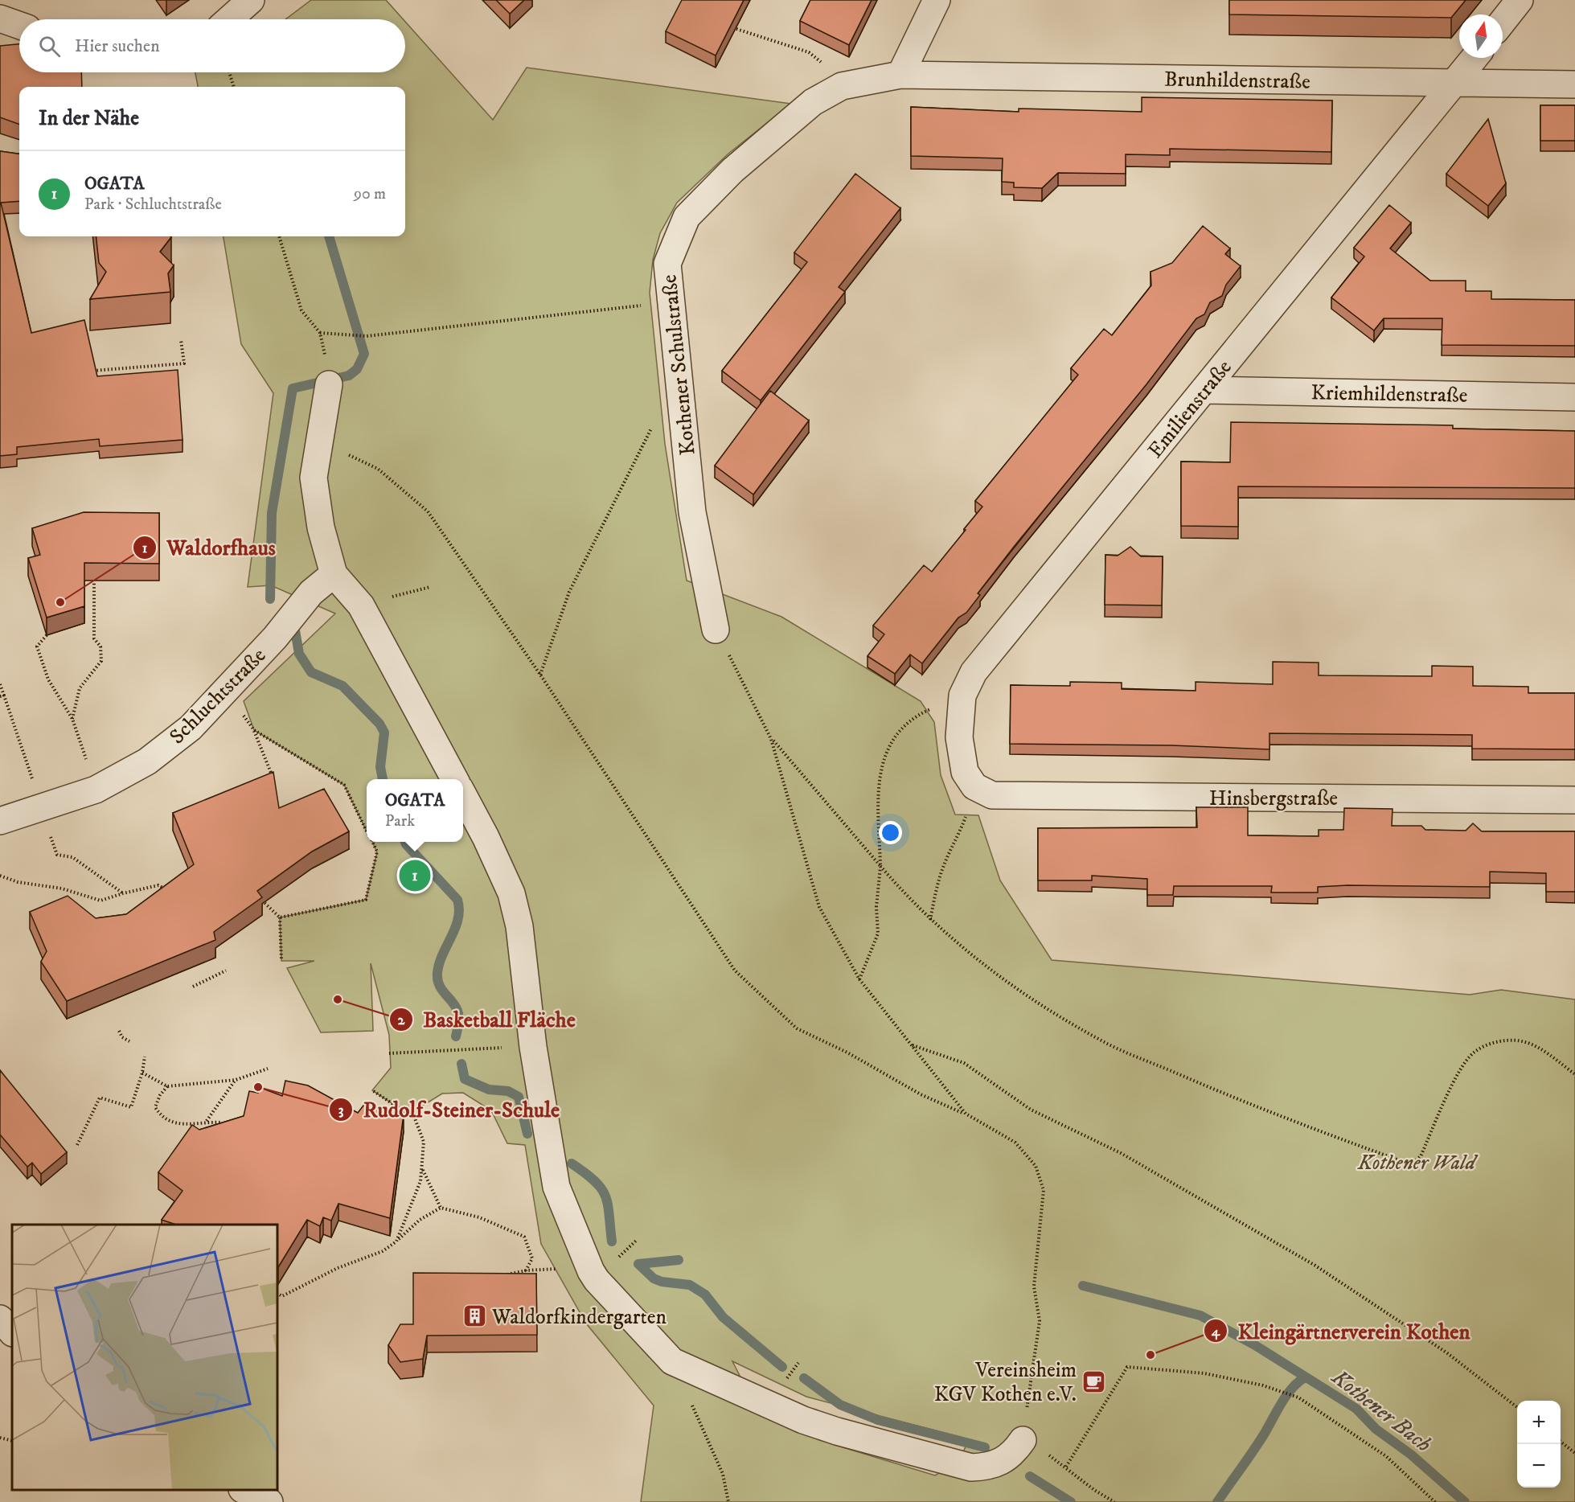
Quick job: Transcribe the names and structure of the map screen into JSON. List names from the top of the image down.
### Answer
{
  "streets": {
    "street": [
      "Brunhildenstraße",
      "Kothener Schulstraße",
      "Kriemhildenstraße",
      "Emilienstraße",
      "Schluchtstraße",
      "Hinsbergstraße"
    ]
  },
  "crossings": [
    ["Brunhildenstraße", "Kothener Schulstraße"],
    ["Brunhildenstraße", "Emilienstraße"],
    ["Kriemhildenstraße", "Emilienstraße"],
    ["Emilienstraße", "Hinsbergstraße"]
  ],
  "water": ["Kothener Bach"],
  "parks": ["Kothener Wald"],
  "places": {
    "other": [
      "Waldorfhaus",
      "Basketball Fläche",
      "Rudolf-Steiner-Schule",
      "Kleingärtnerverein Kothen"
    ],
    "building": ["Waldorfkindergarten"],
    "cafe": ["Vereinsheim KGV Kothen e.V."]
  },
  "north": "top",
  "page": {
    "search": "Hier suchen",
    "heading": "In der Nähe",
    "list": [
      {
        "mark": "1",
        "name": "OGATA",
        "note": "Park · Schluchtstraße",
        "value": "90 m"
      }
    ],
    "popup": ["OGATA", "Park"],
    "pins": "1",
    "map_buttons": ["+", "−"]
  }
}
